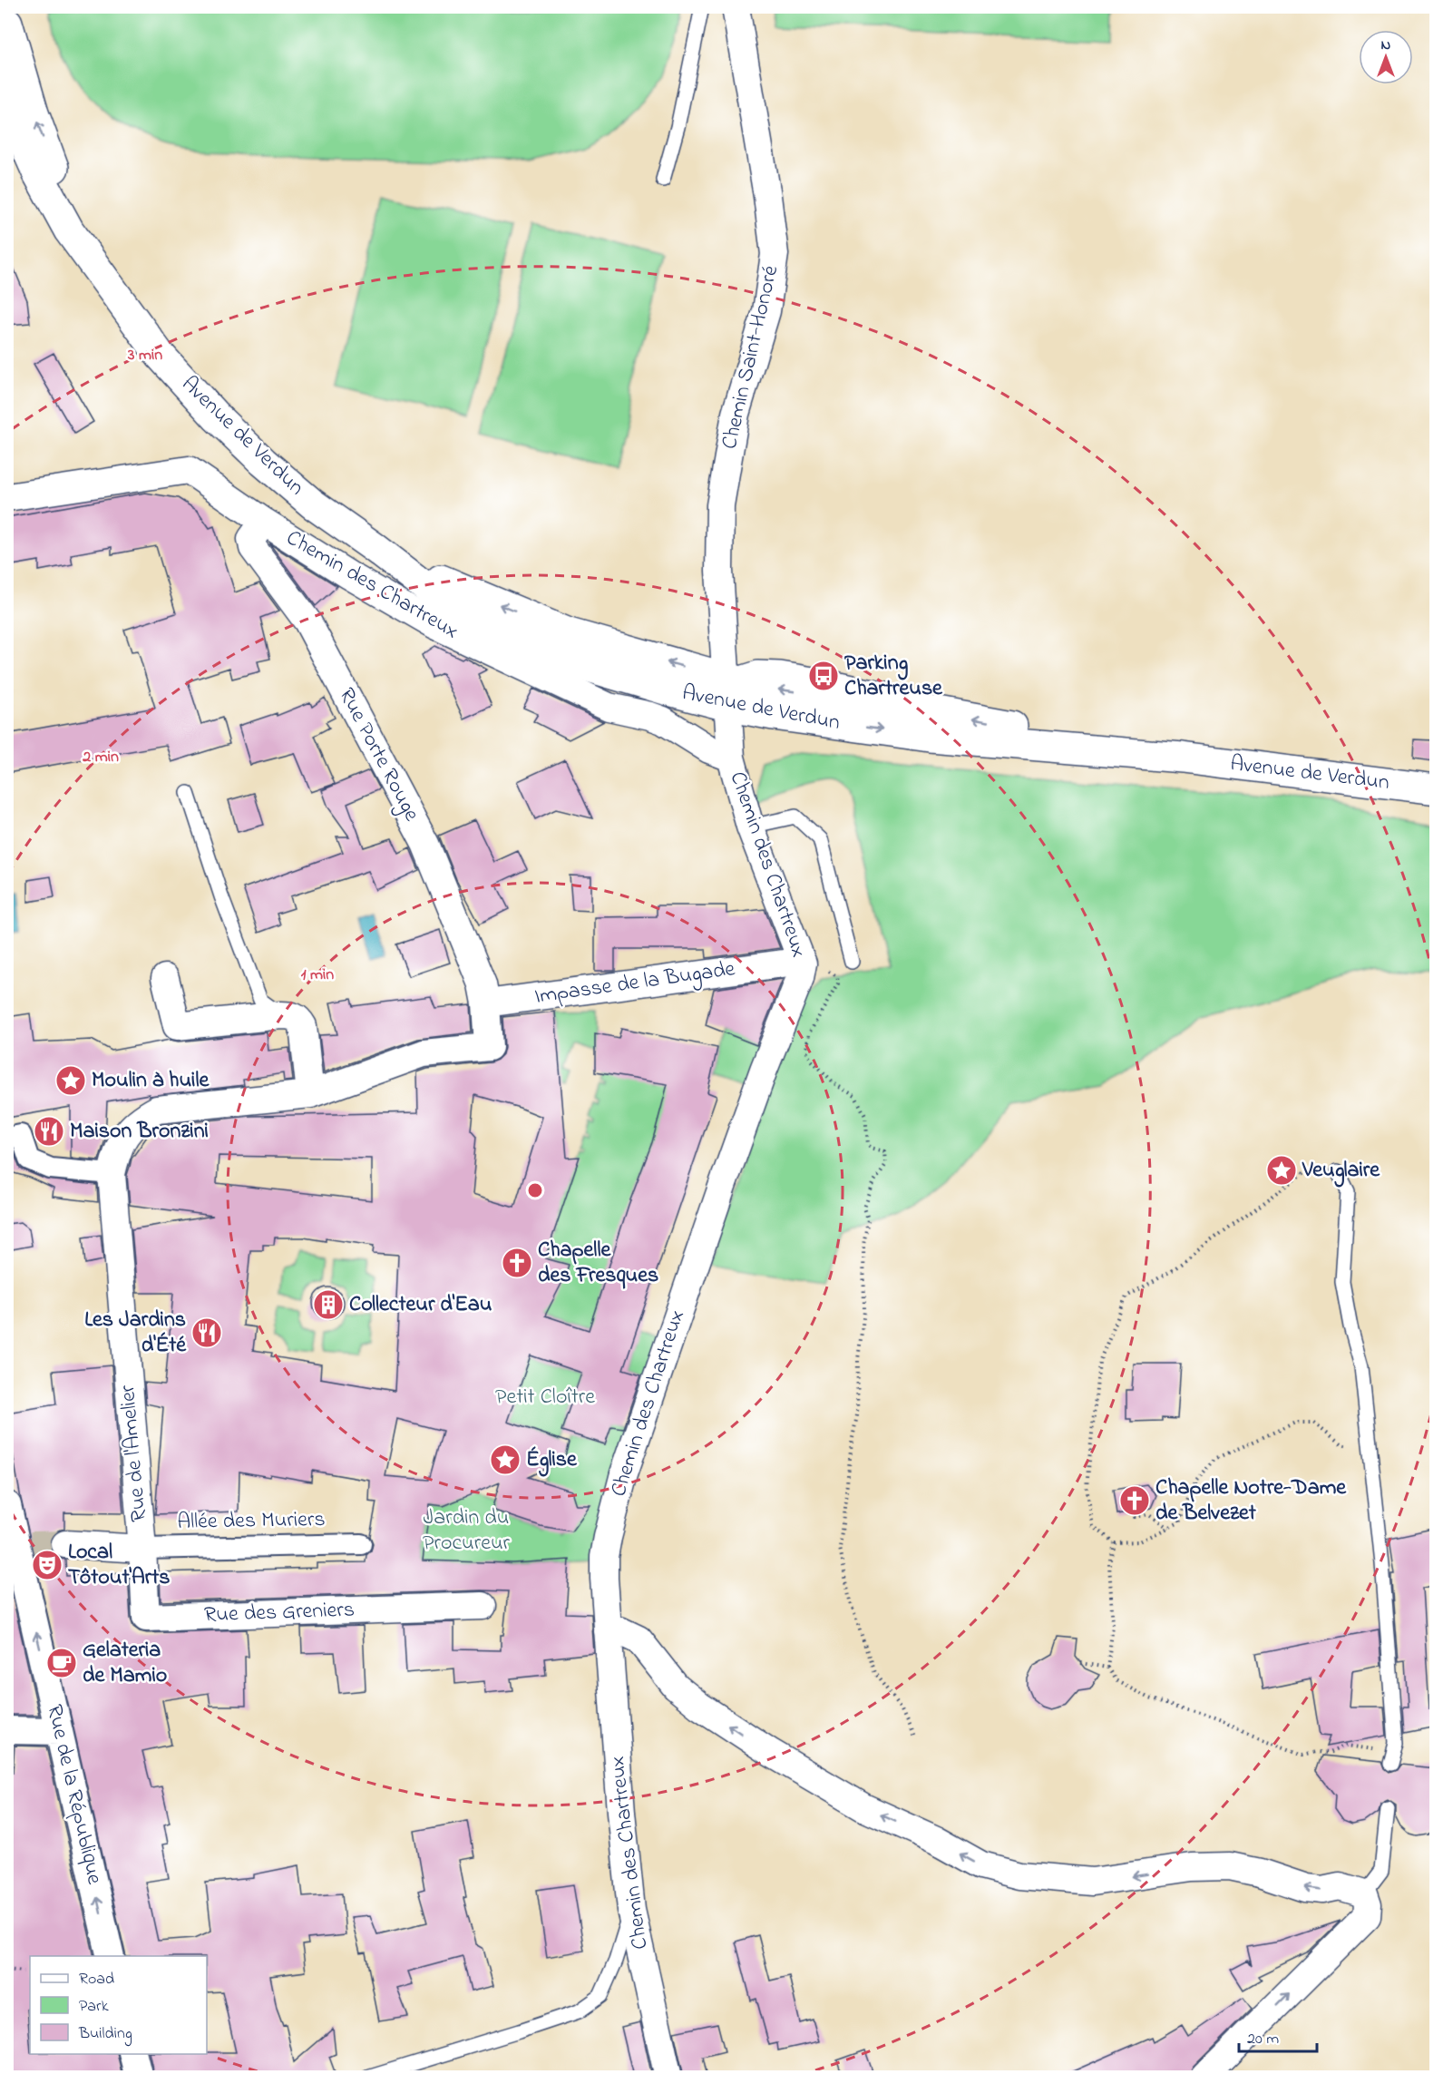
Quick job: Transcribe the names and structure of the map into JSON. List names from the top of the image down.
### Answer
{
  "streets": {
    "main road": ["Avenue de Verdun"],
    "street": [
      "Chemin Saint-Honoré",
      "Chemin des Chartreux",
      "Rue Porte Rouge",
      "Impasse de la Bugade",
      "Rue de l'Amelier",
      "Allée des Muriers",
      "Rue des Greniers",
      "Rue de la République"
    ]
  },
  "crossings": [
    ["Chemin Saint-Honoré", "Avenue de Verdun"],
    ["Chemin Saint-Honoré", "Chemin des Chartreux"],
    ["Avenue de Verdun", "Chemin des Chartreux"],
    ["Chemin des Chartreux", "Rue Porte Rouge"],
    ["Chemin des Chartreux", "Impasse de la Bugade"],
    ["Rue Porte Rouge", "Impasse de la Bugade"],
    ["Rue Porte Rouge", "Rue de l'Amelier"],
    ["Impasse de la Bugade", "Rue de l'Amelier"],
    ["Rue de l'Amelier", "Allée des Muriers"],
    ["Rue de l'Amelier", "Rue des Greniers"],
    ["Allée des Muriers", "Rue des Greniers"]
  ],
  "one_way": ["Rue de la République"],
  "parks": ["Petit Cloître", "Jardin du Procureur"],
  "places": {
    "bus stop": ["Parking Chartreuse"],
    "place": ["Moulin à huile", "Veuglaire", "Église"],
    "restaurant": ["Maison Bronzini", "Les Jardins d'Été"],
    "church": ["Chapelle des Fresques", "Chapelle Notre-Dame de Belvezet"],
    "building": ["Collecteur d'Eau"],
    "theatre": ["Local Tôtout'Arts"],
    "cafe": ["Gelateria de Mamio"]
  },
  "legend": ["Road", "Park", "Building"],
  "scale_bar": "20 m",
  "north": "top",
  "rings": ["3 min", "2 min", "1 min"]
}
